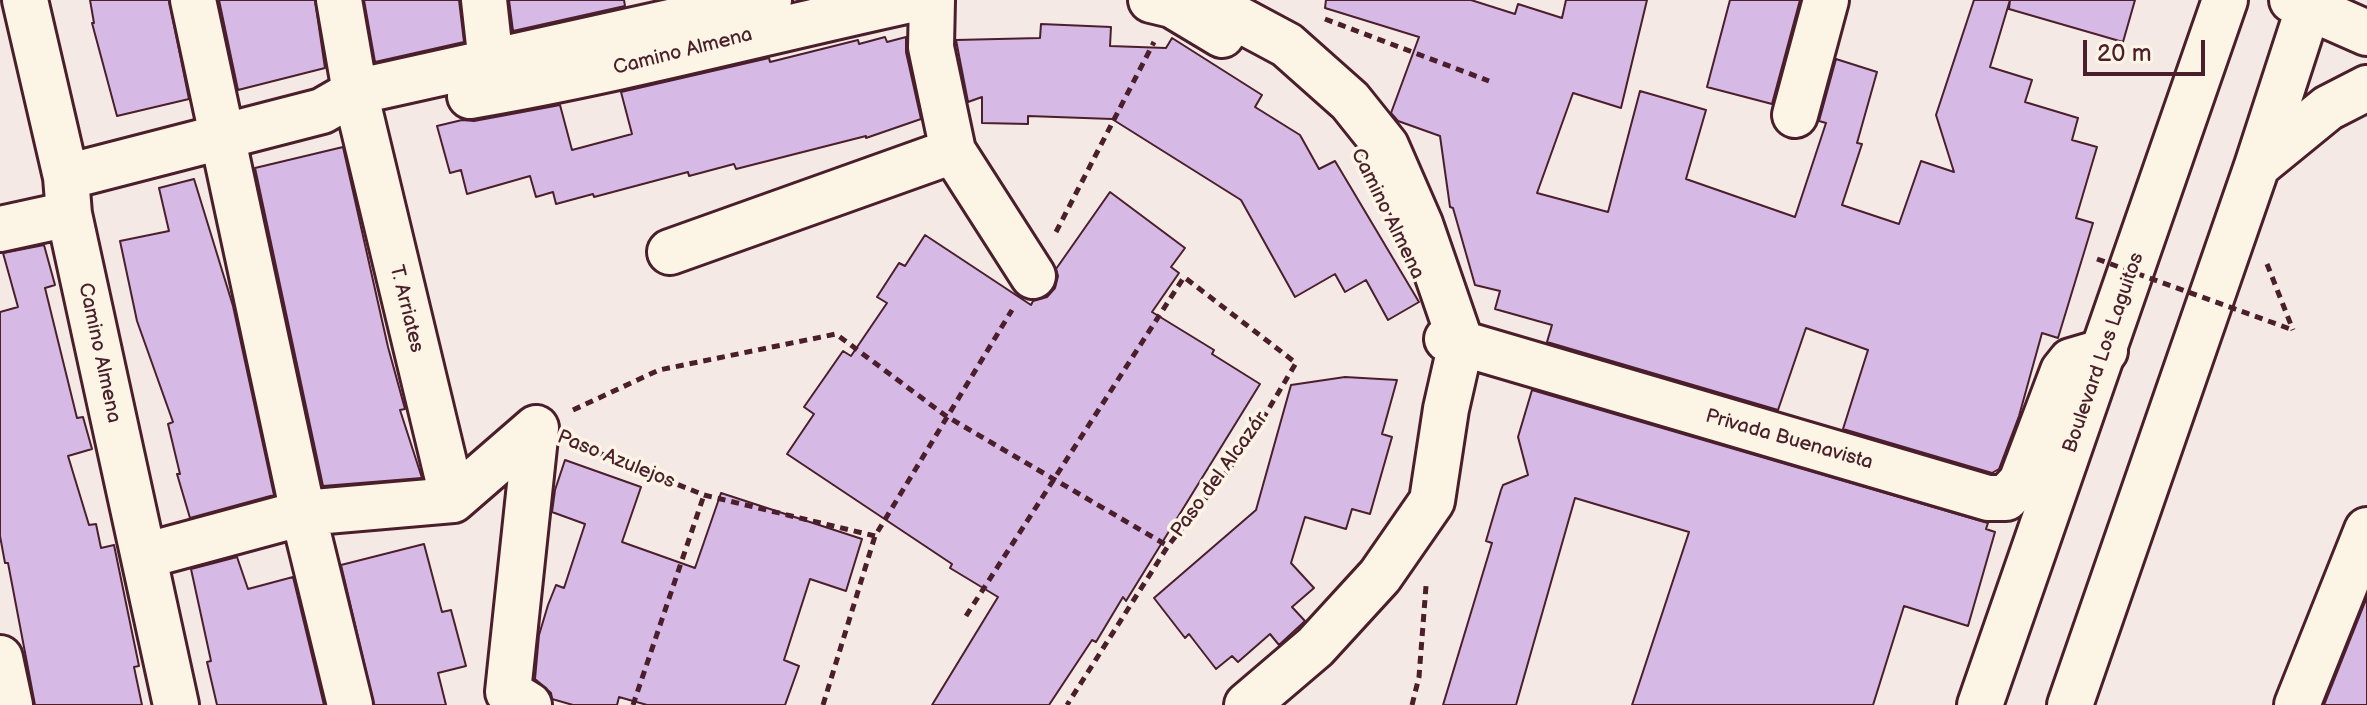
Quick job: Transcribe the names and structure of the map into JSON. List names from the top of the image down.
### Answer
{
  "streets": {
    "street": [
      "Camino Almena",
      "T. Arriates",
      "Boulevard Los Laguitos",
      "Privada Buenavista",
      "Paso Azulejos"
    ],
    "path": ["Paso del Alcazár"]
  },
  "crossings": [
    ["Camino Almena", "T. Arriates"],
    ["Camino Almena", "Privada Buenavista"],
    ["T. Arriates", "Paso Azulejos"],
    ["Boulevard Los Laguitos", "Privada Buenavista"]
  ],
  "scale_bar": "20 m"
}
